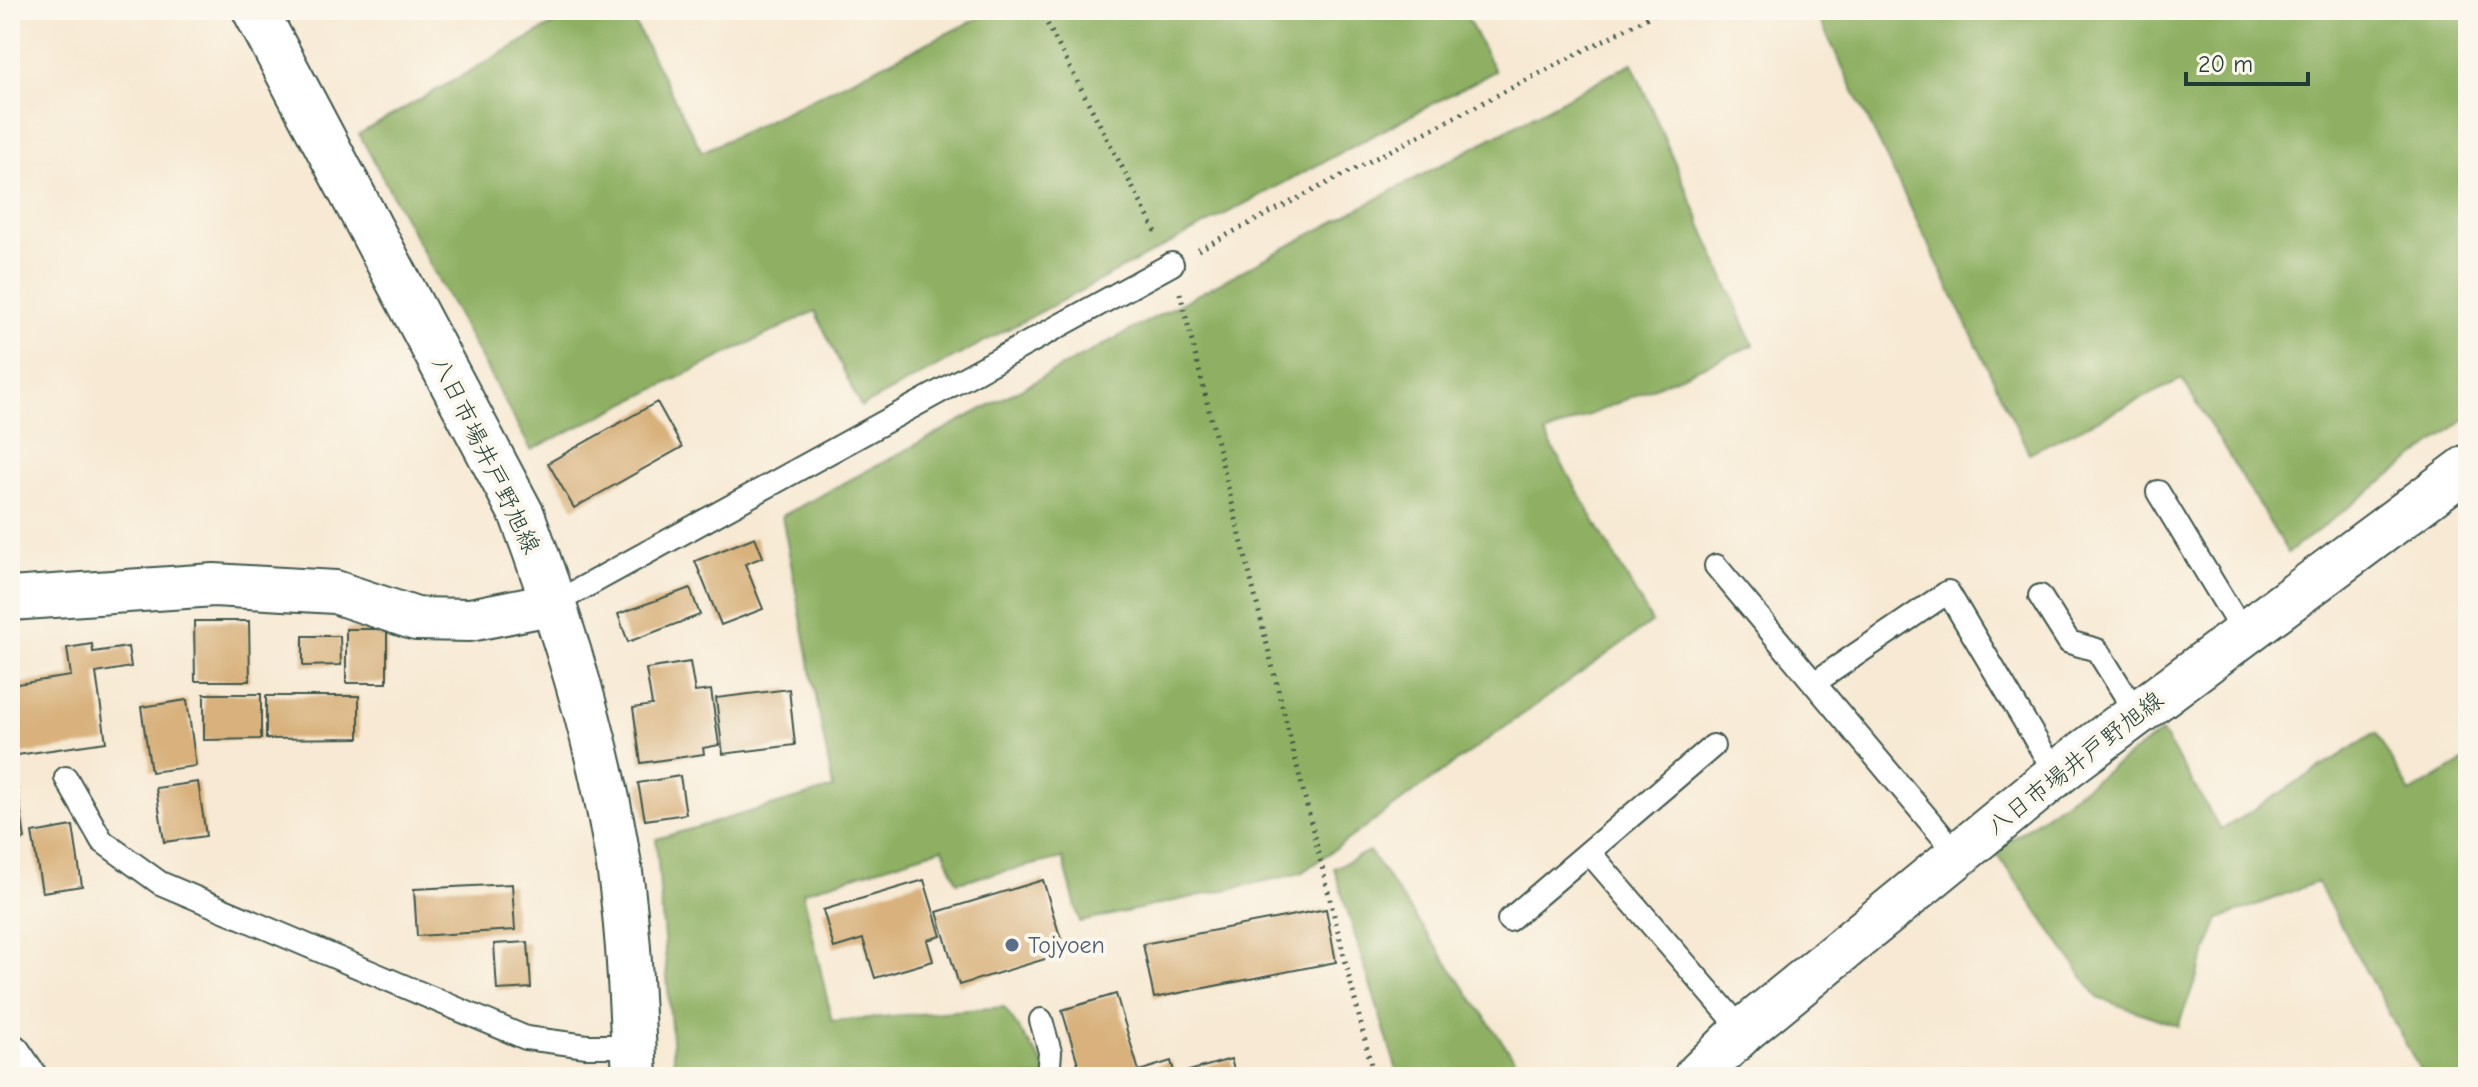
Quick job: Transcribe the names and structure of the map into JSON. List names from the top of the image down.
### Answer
{
  "streets": {
    "main road": ["八日市場井戸野旭線"]
  },
  "places": ["Tojyoen"],
  "scale_bar": "20 m"
}
